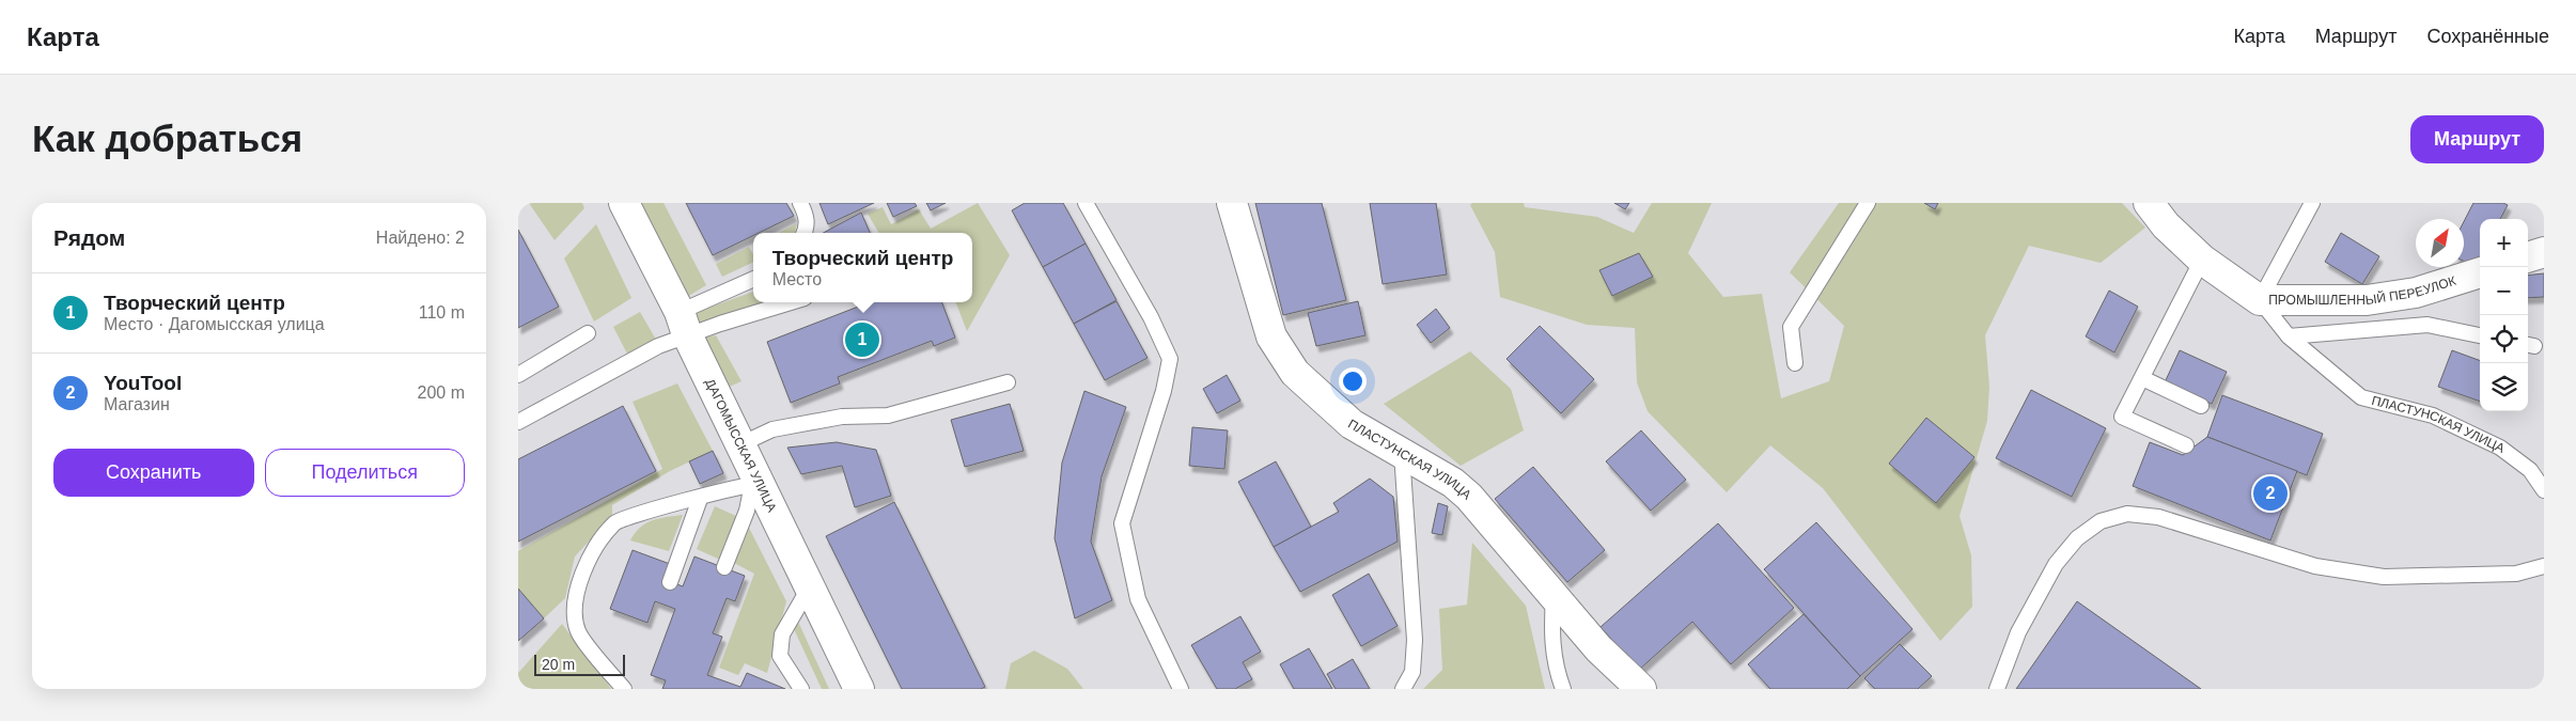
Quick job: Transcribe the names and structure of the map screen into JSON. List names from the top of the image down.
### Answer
{
  "streets": {
    "street": ["ПРОМЫШЛЕННЫЙ ПЕРЕУЛОК", "ПЛАСТУНСКАЯ УЛИЦА", "ДАГОМЫССКАЯ УЛИЦА"]
  },
  "crossings": [
    ["ПРОМЫШЛЕННЫЙ ПЕРЕУЛОК", "ПЛАСТУНСКАЯ УЛИЦА"]
  ],
  "scale_bar": "20 m",
  "north": "top right",
  "page": {
    "header": "Карта",
    "nav": ["Карта", "Маршрут", "Сохранённые"],
    "buttons": [
      "Маршрут",
      ["Сохранить", "Поделиться"]
    ],
    "title": "Как добраться",
    "heading": ["Рядом", "Найдено: 2"],
    "map_buttons": ["+", "−"],
    "popup": ["Творческий центр", "Место"],
    "list": [
      {
        "mark": "1",
        "name": "Творческий центр",
        "note": "Место · Дагомысская улица",
        "value": "110 m"
      },
      {
        "mark": "2",
        "name": "YouTool",
        "note": "Магазин",
        "value": "200 m"
      }
    ],
    "pins": ["1", "2"],
    "scale": "20 m"
  }
}
